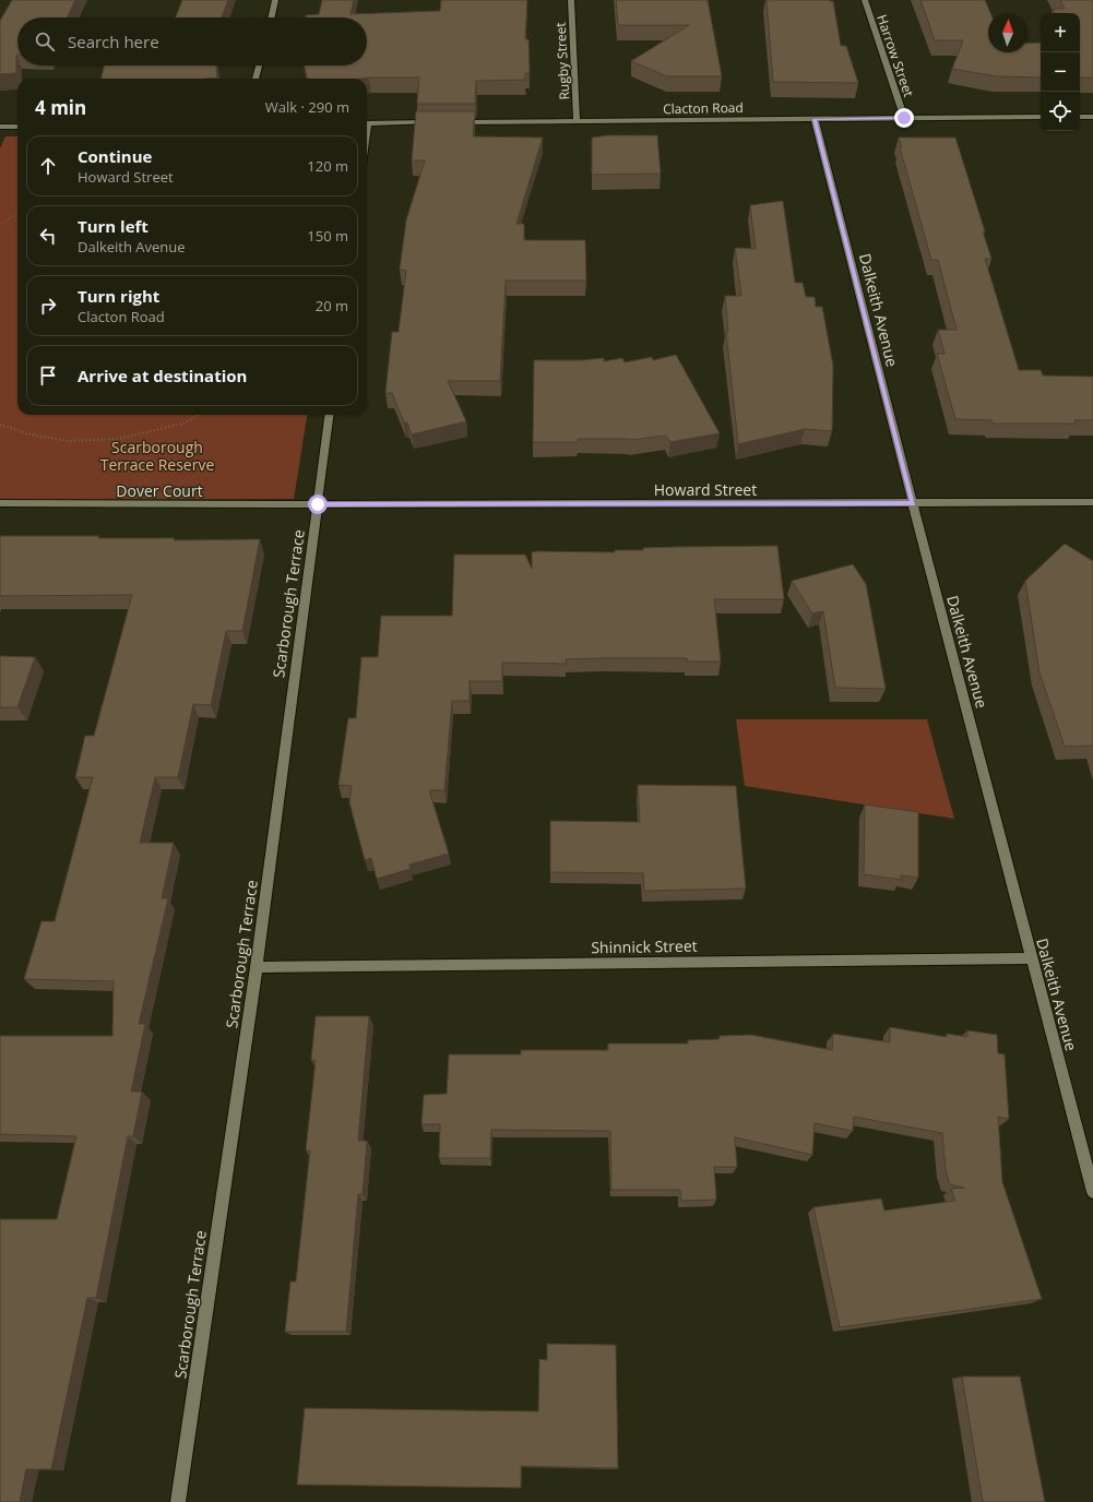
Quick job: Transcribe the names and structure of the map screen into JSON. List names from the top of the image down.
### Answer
{
  "streets": {
    "street": [
      "Harrow Street",
      "Rugby Street",
      "Clacton Road",
      "Dalkeith Avenue",
      "Howard Street",
      "Dover Court",
      "Scarborough Terrace",
      "Shinnick Street"
    ]
  },
  "crossings": [
    ["Harrow Street", "Clacton Road"],
    ["Rugby Street", "Clacton Road"],
    ["Clacton Road", "Dalkeith Avenue"],
    ["Dalkeith Avenue", "Howard Street"],
    ["Dalkeith Avenue", "Shinnick Street"],
    ["Howard Street", "Dover Court"],
    ["Howard Street", "Scarborough Terrace"],
    ["Dover Court", "Scarborough Terrace"],
    ["Scarborough Terrace", "Shinnick Street"]
  ],
  "parks": ["Scarborough Terrace Reserve"],
  "north": "top",
  "page": {
    "map_buttons": ["+", "−"],
    "search": "Search here",
    "heading": ["4 min", "Walk · 290 m"],
    "list": [
      ["Continue", "Howard Street", "120 m"],
      ["Turn left", "Dalkeith Avenue", "150 m"],
      ["Turn right", "Clacton Road", "20 m"],
      "Arrive at destination"
    ]
  }
}
